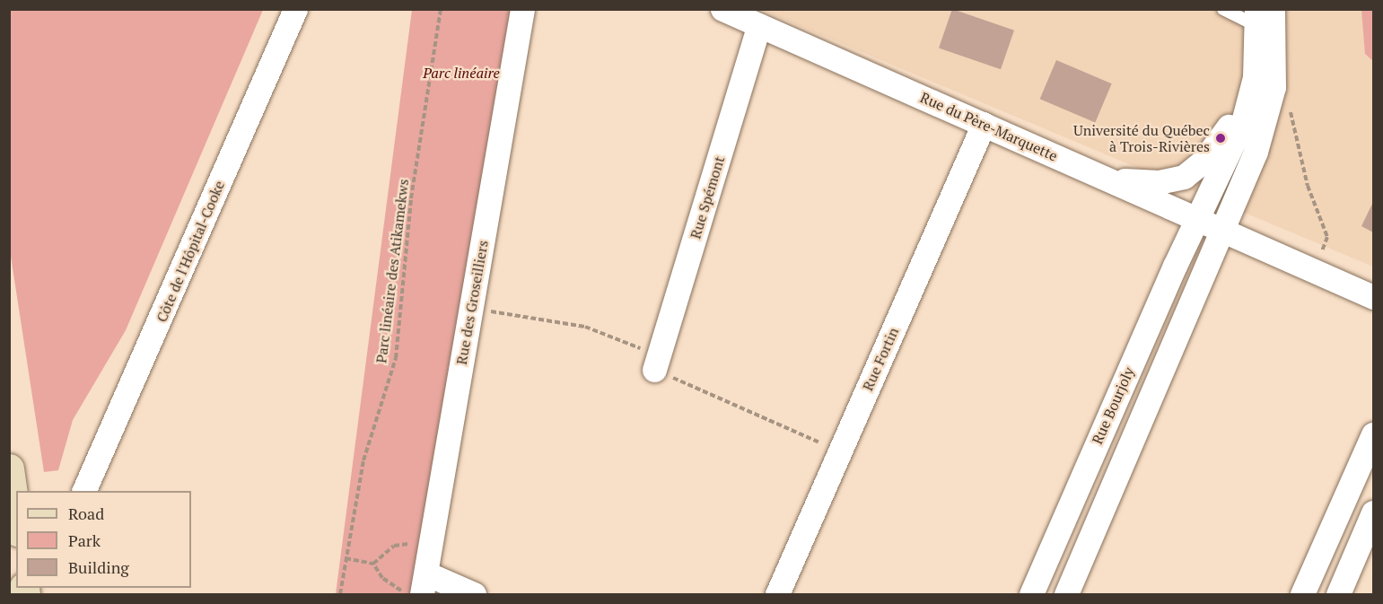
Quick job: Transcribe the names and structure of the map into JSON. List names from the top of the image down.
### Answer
{
  "streets": {
    "street": [
      "Rue du Père-Marquette",
      "Rue Spémont",
      "Côte de l'Hôpital-Cooke",
      "Rue des Groseilliers",
      "Rue Fortin",
      "Rue Bourjoly"
    ],
    "path": ["Parc linéaire des Atikamekws"]
  },
  "crossings": [
    ["Rue du Père-Marquette", "Rue Spémont"],
    ["Rue du Père-Marquette", "Rue Fortin"],
    ["Rue du Père-Marquette", "Rue Bourjoly"]
  ],
  "parks": ["Parc linéaire"],
  "places": ["Université du Québec à Trois-Rivières"],
  "legend": ["Road", "Park", "Building"]
}
